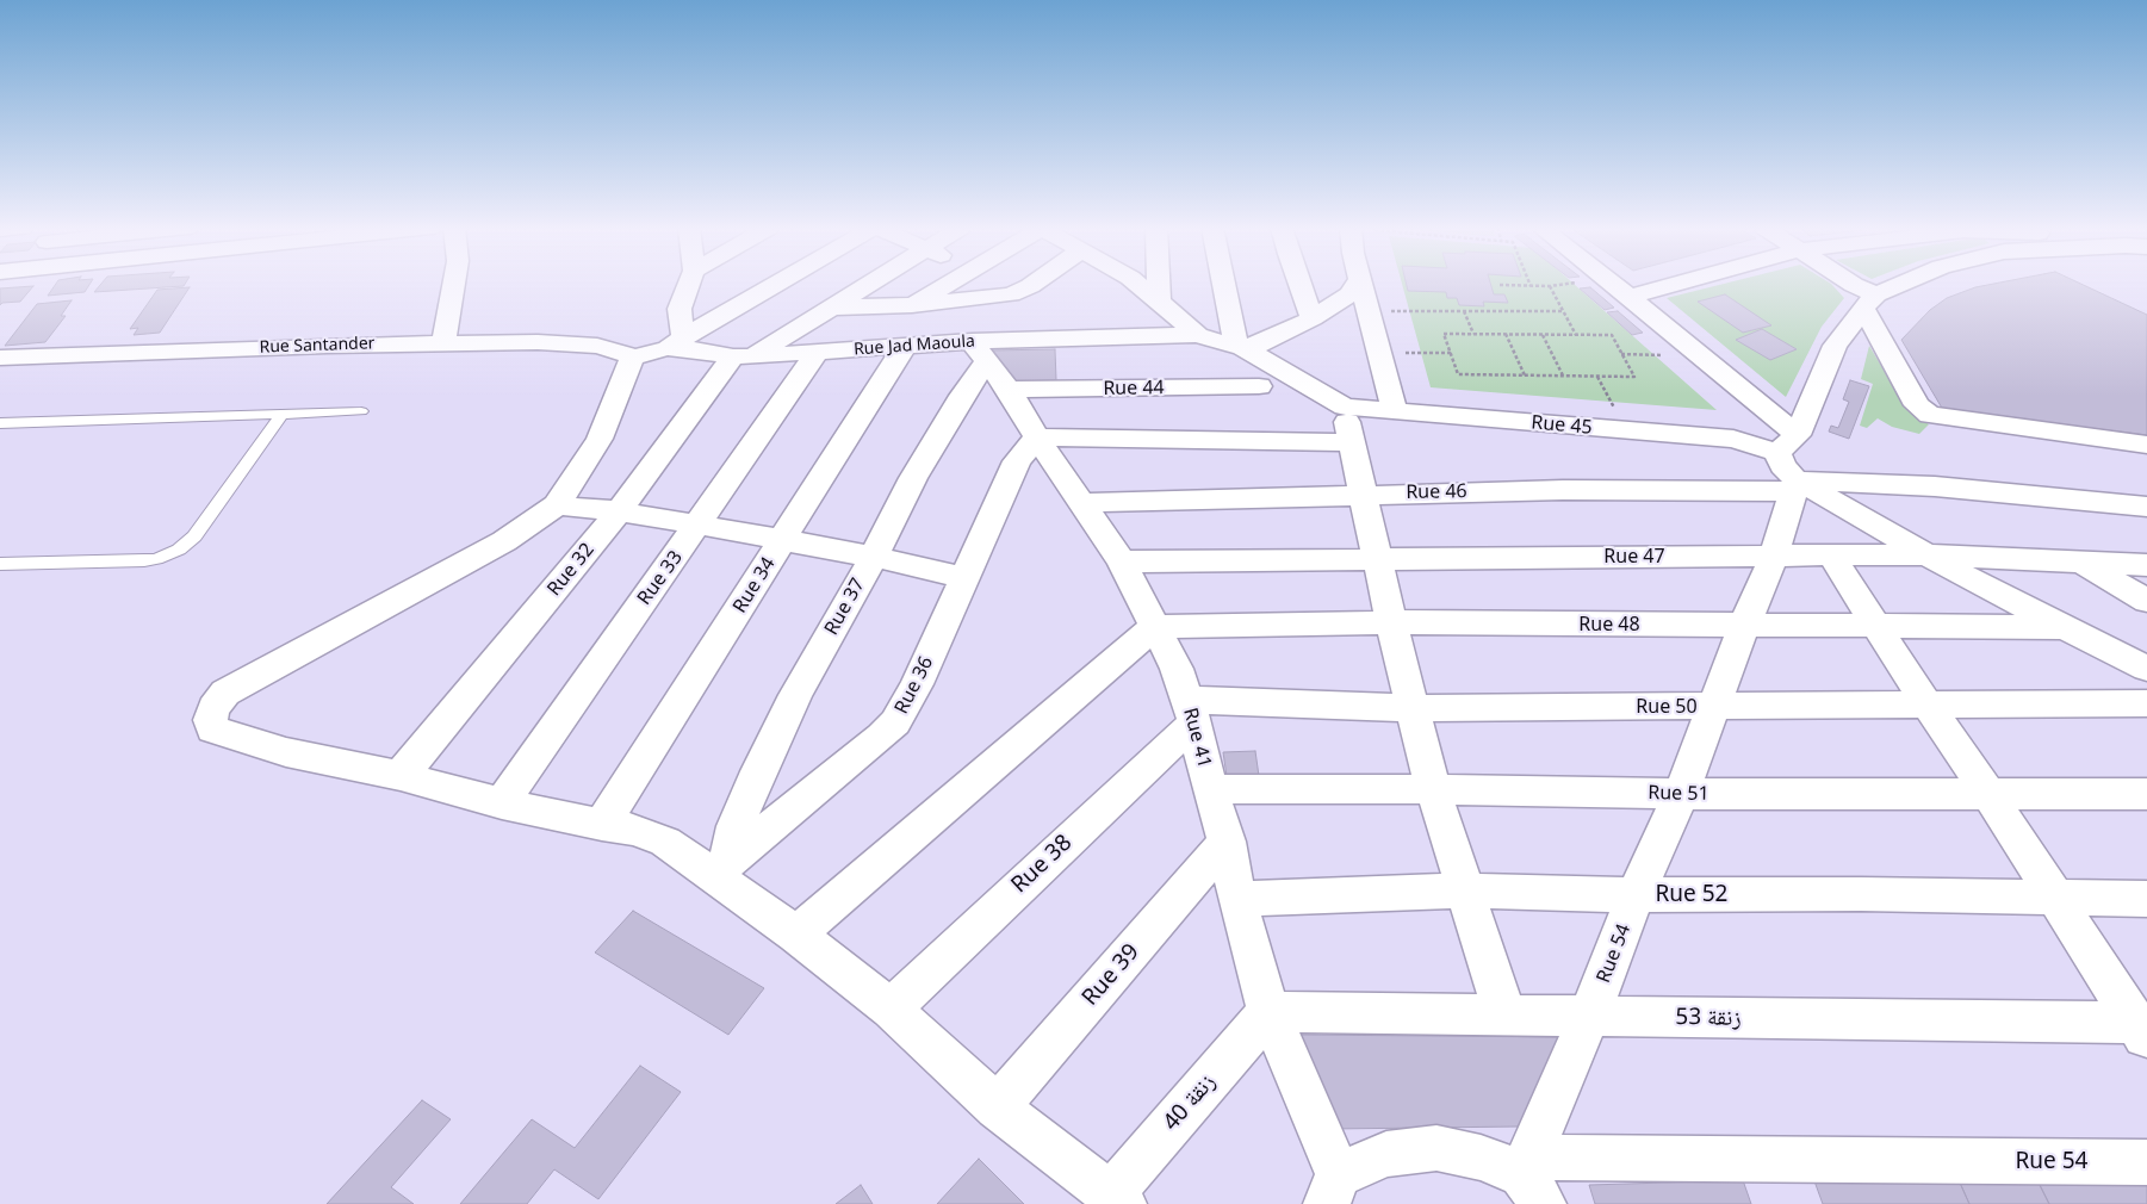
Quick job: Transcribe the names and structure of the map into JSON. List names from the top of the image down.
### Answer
{
  "streets": {
    "street": [
      "Rue Santander",
      "Rue Jad Maoula",
      "Rue 44",
      "Rue 45",
      "Rue 46",
      "Rue 47",
      "Rue 32",
      "Rue 33",
      "Rue 34",
      "Rue 37",
      "Rue 48",
      "Rue 36",
      "Rue 50",
      "Rue 41",
      "Rue 51",
      "Rue 38",
      "Rue 52",
      "Rue 54",
      "Rue 39",
      "زنقة 53",
      "زنقة 40"
    ]
  },
  "crossings": [
    ["Rue Santander", "Rue Jad Maoula"],
    ["Rue Jad Maoula", "Rue 32"],
    ["Rue Jad Maoula", "Rue 33"],
    ["Rue Jad Maoula", "Rue 34"],
    ["Rue Jad Maoula", "Rue 37"],
    ["Rue Jad Maoula", "Rue 41"],
    ["Rue 44", "Rue 41"],
    ["Rue 45", "Rue 46"],
    ["Rue 45", "Rue 47"],
    ["Rue 45", "Rue 48"],
    ["Rue 45", "Rue 54"],
    ["Rue 46", "Rue 41"],
    ["Rue 46", "Rue 54"],
    ["Rue 47", "Rue 41"],
    ["Rue 47", "Rue 54"],
    ["Rue 37", "Rue 36"],
    ["Rue 37", "Rue 41"],
    ["Rue 48", "Rue 41"],
    ["Rue 48", "Rue 54"],
    ["Rue 36", "Rue 41"],
    ["Rue 50", "Rue 41"],
    ["Rue 50", "Rue 38"],
    ["Rue 50", "Rue 54"],
    ["Rue 41", "Rue 51"],
    ["Rue 41", "Rue 38"],
    ["Rue 41", "Rue 52"],
    ["Rue 41", "Rue 39"],
    ["Rue 41", "زنقة 53"],
    ["Rue 41", "زنقة 40"],
    ["Rue 51", "Rue 54"],
    ["Rue 52", "Rue 54"],
    ["Rue 54", "زنقة 53"],
    ["زنقة 53", "زنقة 40"]
  ]
}
